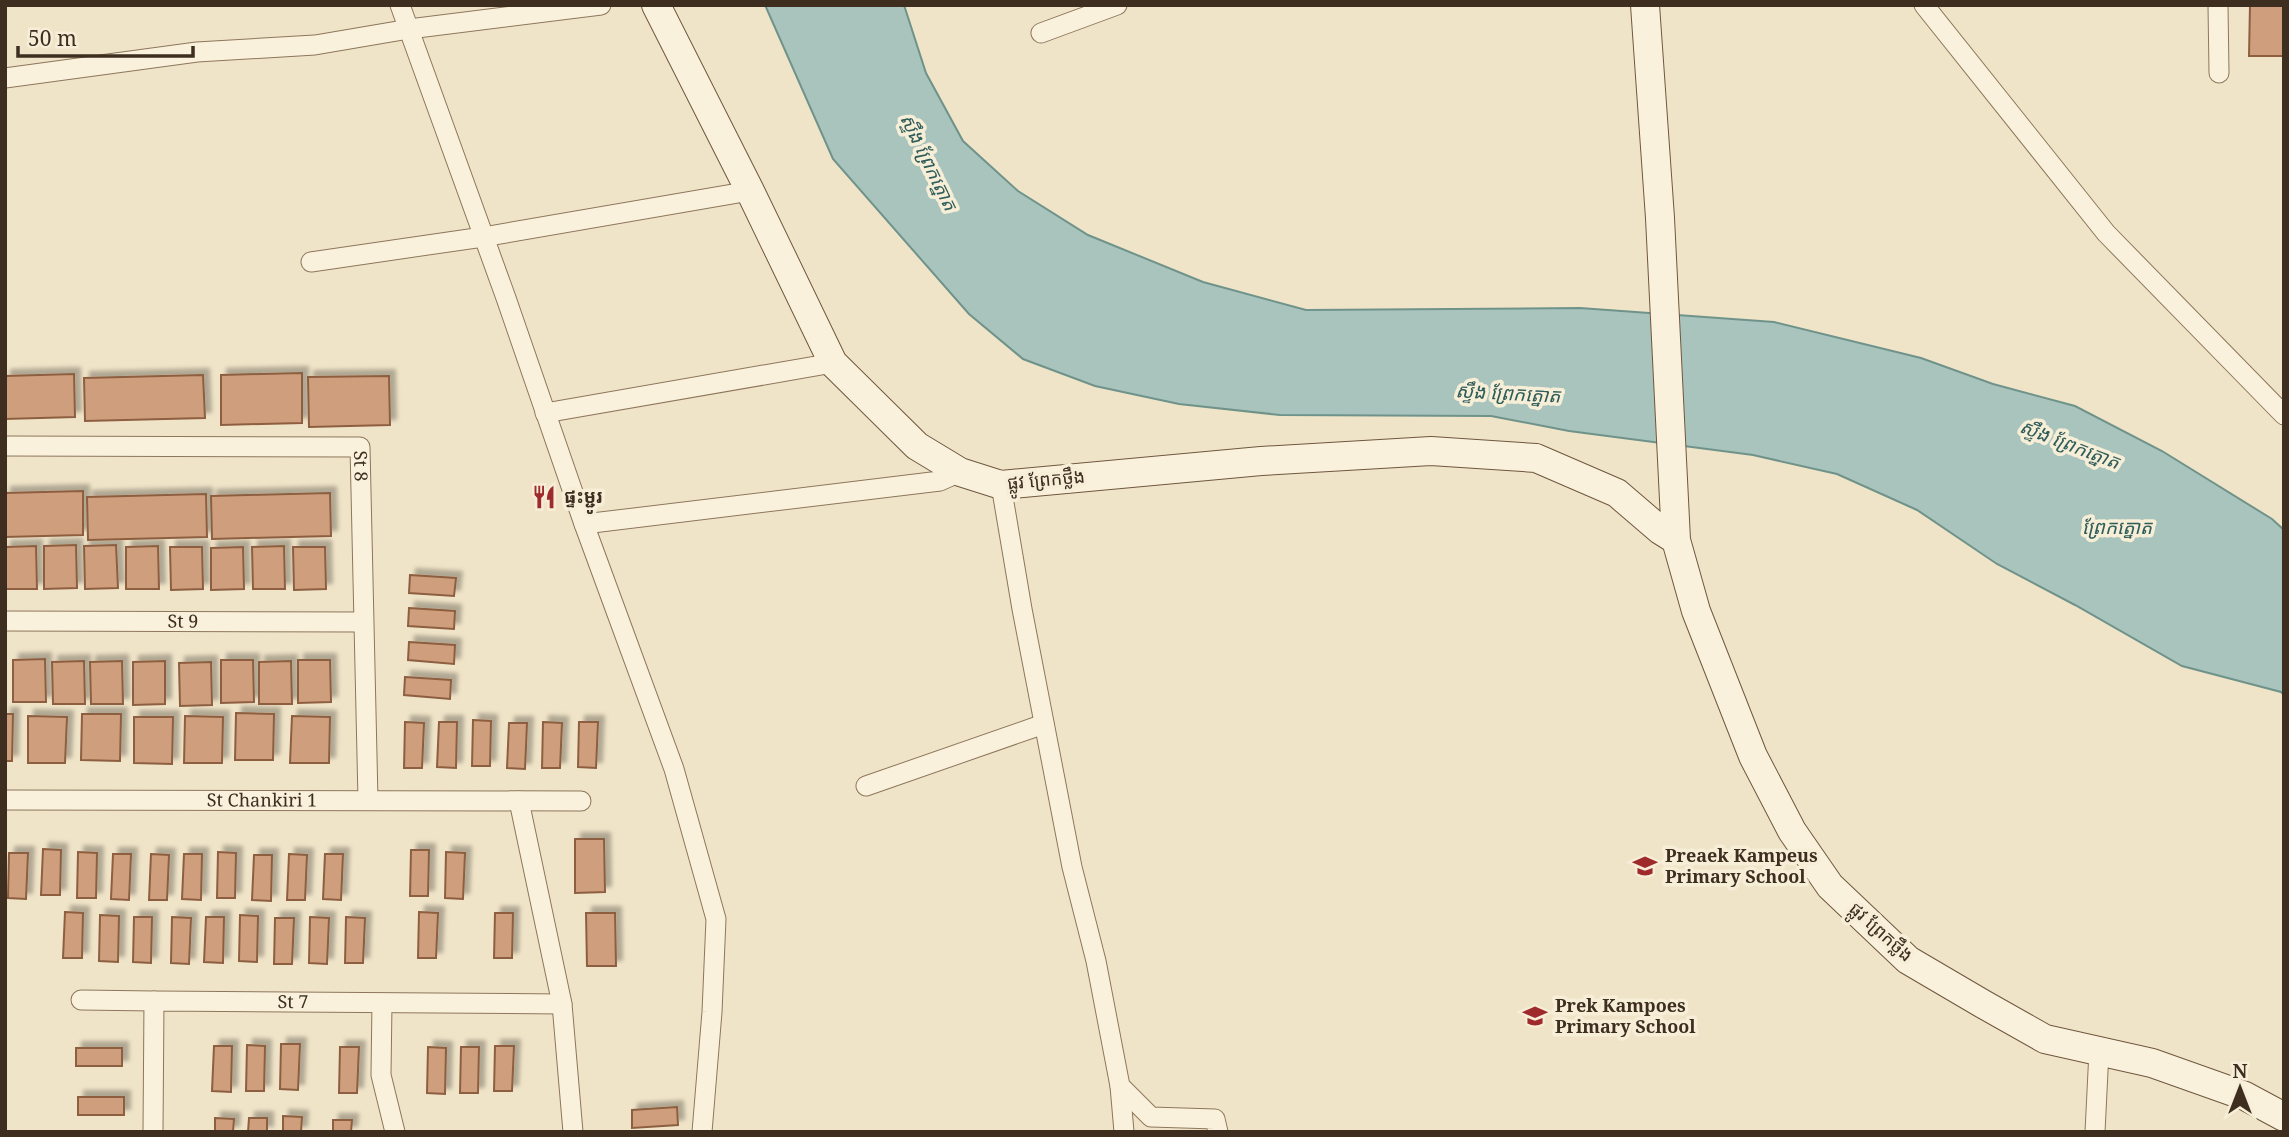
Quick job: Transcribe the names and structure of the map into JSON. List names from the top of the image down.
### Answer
{
  "streets": {
    "street": [
      "St 8",
      "ផ្លូវ ព្រែកថ្លឹង",
      "St 9",
      "St Chankiri 1",
      "St 7"
    ]
  },
  "crossings": [
    ["St 8", "St 9"],
    ["St 8", "St Chankiri 1"]
  ],
  "water": ["ស្ទឹង ព្រែកត្នោត", "ព្រែកត្នោត"],
  "places": {
    "restaurant": ["ផ្ទះម្ជូរ"],
    "school or university": ["Preaek Kampeus Primary School", "Prek Kampoes Primary School"]
  },
  "scale_bar": "50 m",
  "north": "top"
}
